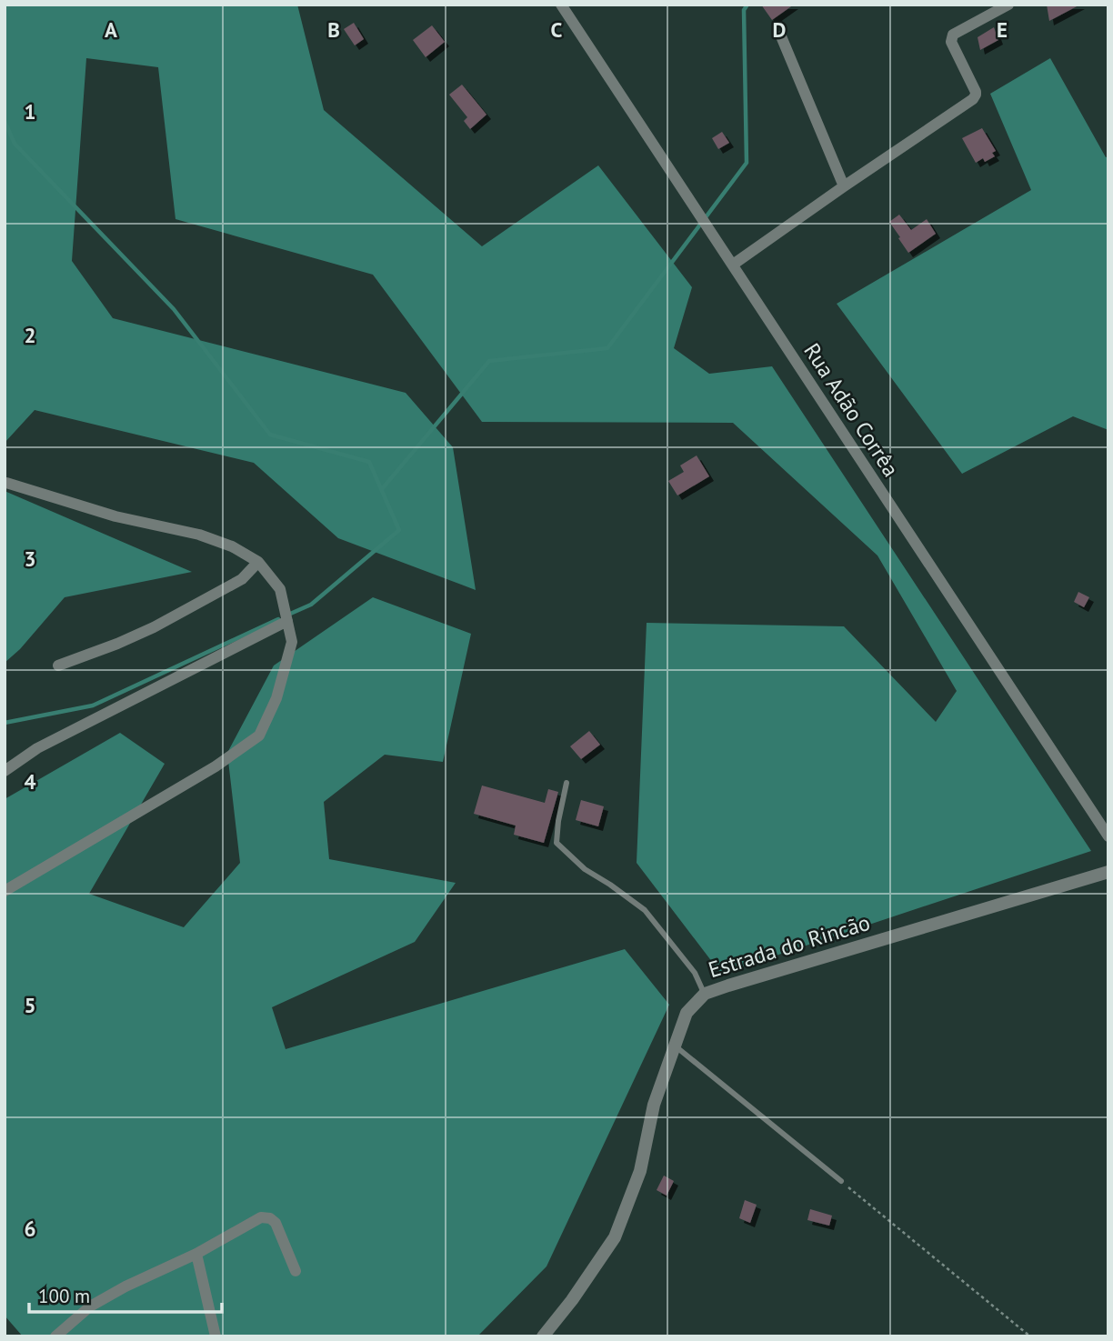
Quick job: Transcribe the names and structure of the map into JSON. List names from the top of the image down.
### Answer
{
  "streets": {
    "street": ["Rua Adão Corrêa", "Estrada do Rincão"]
  },
  "scale_bar": "100 m",
  "grid": {
    "columns": [
      "A",
      "B",
      "C",
      "D",
      "E"
    ],
    "rows": [
      "1",
      "2",
      "3",
      "4",
      "5",
      "6"
    ]
  }
}
